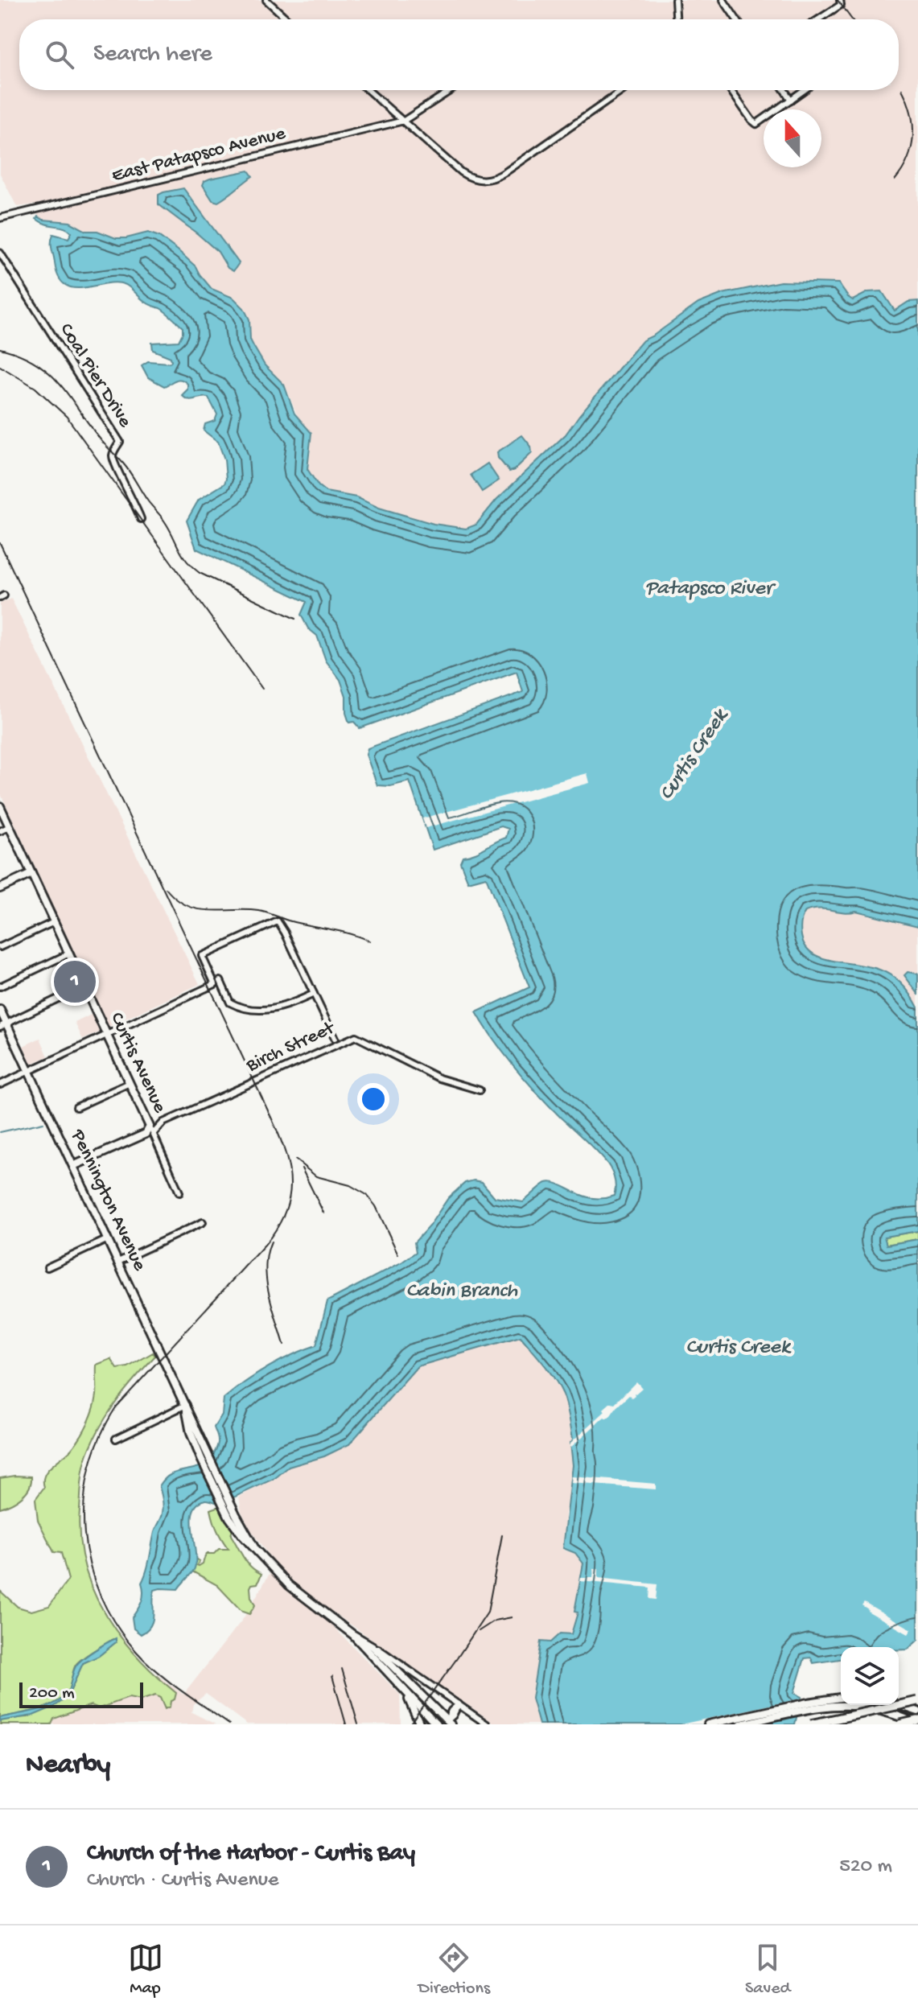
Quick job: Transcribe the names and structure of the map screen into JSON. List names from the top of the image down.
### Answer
{
  "streets": {
    "main road": ["Birch Street", "Curtis Avenue", "Pennington Avenue"],
    "street": ["East Patapsco Avenue", "Coal Pier Drive"]
  },
  "crossings": [
    ["Birch Street", "Curtis Avenue"],
    ["Birch Street", "Pennington Avenue"]
  ],
  "water": ["Patapsco River", "Curtis Creek", "Cabin Branch"],
  "scale_bar": "200 m",
  "north": "top",
  "page": {
    "search": "Search here",
    "pins": "1",
    "scale": "200 m",
    "heading": "Nearby",
    "list": [
      {
        "mark": "1",
        "name": "Church of the Harbor - Curtis Bay",
        "note": "Church · Curtis Avenue",
        "value": "520 m"
      }
    ],
    "nav": ["Map", "Directions", "Saved"]
  }
}
